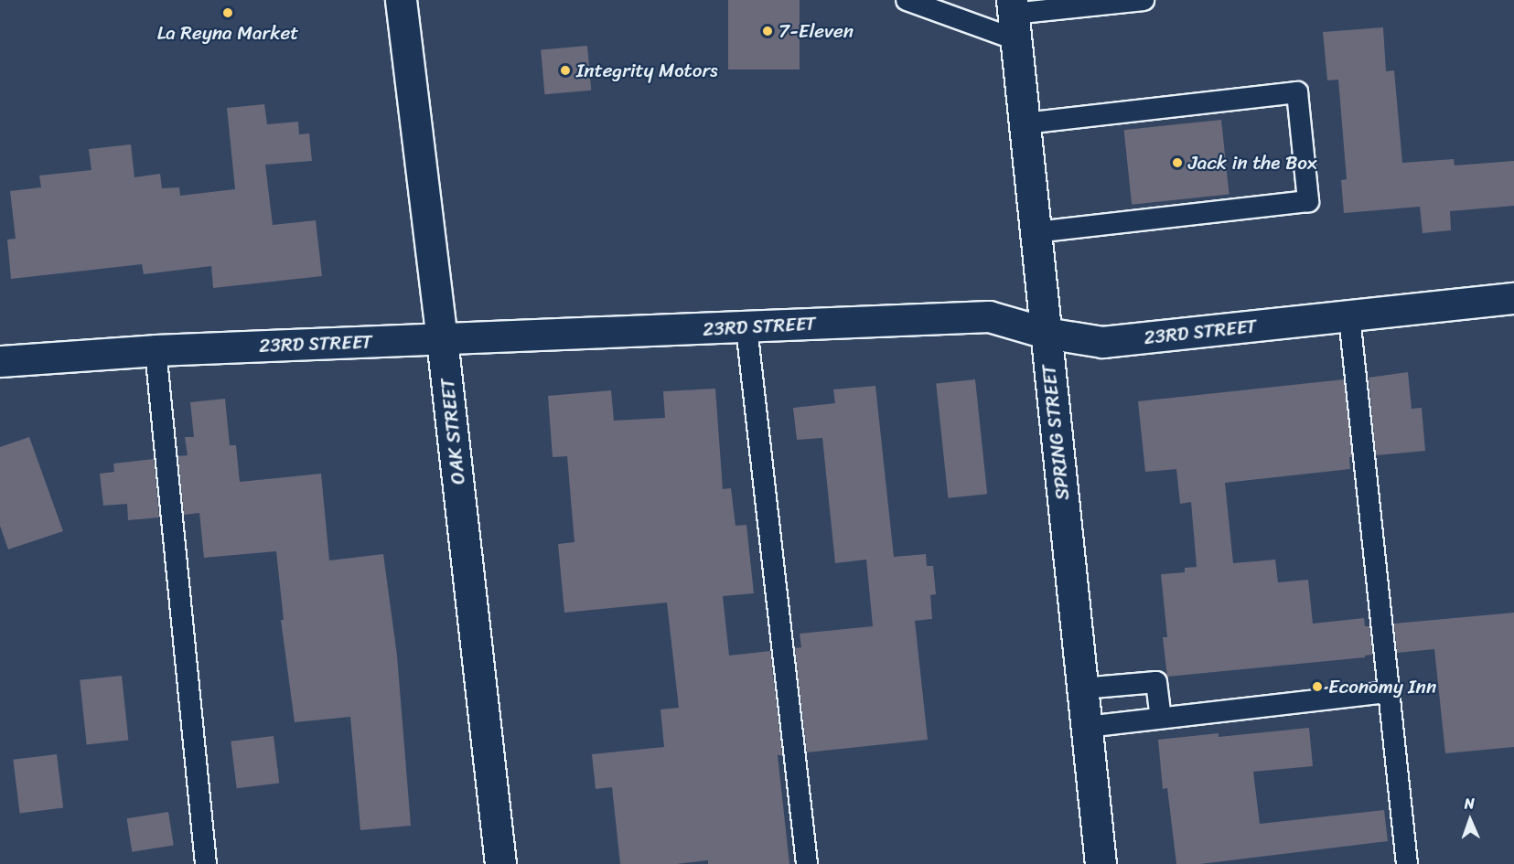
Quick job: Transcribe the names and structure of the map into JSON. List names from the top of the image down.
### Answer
{
  "streets": {
    "street": ["23RD STREET", "OAK STREET", "SPRING STREET"]
  },
  "crossings": [
    ["23RD STREET", "OAK STREET"],
    ["23RD STREET", "SPRING STREET"]
  ],
  "places": [
    "La Reyna Market",
    "7-Eleven",
    "Integrity Motors",
    "Jack in the Box",
    "Economy Inn"
  ],
  "north": "top"
}
